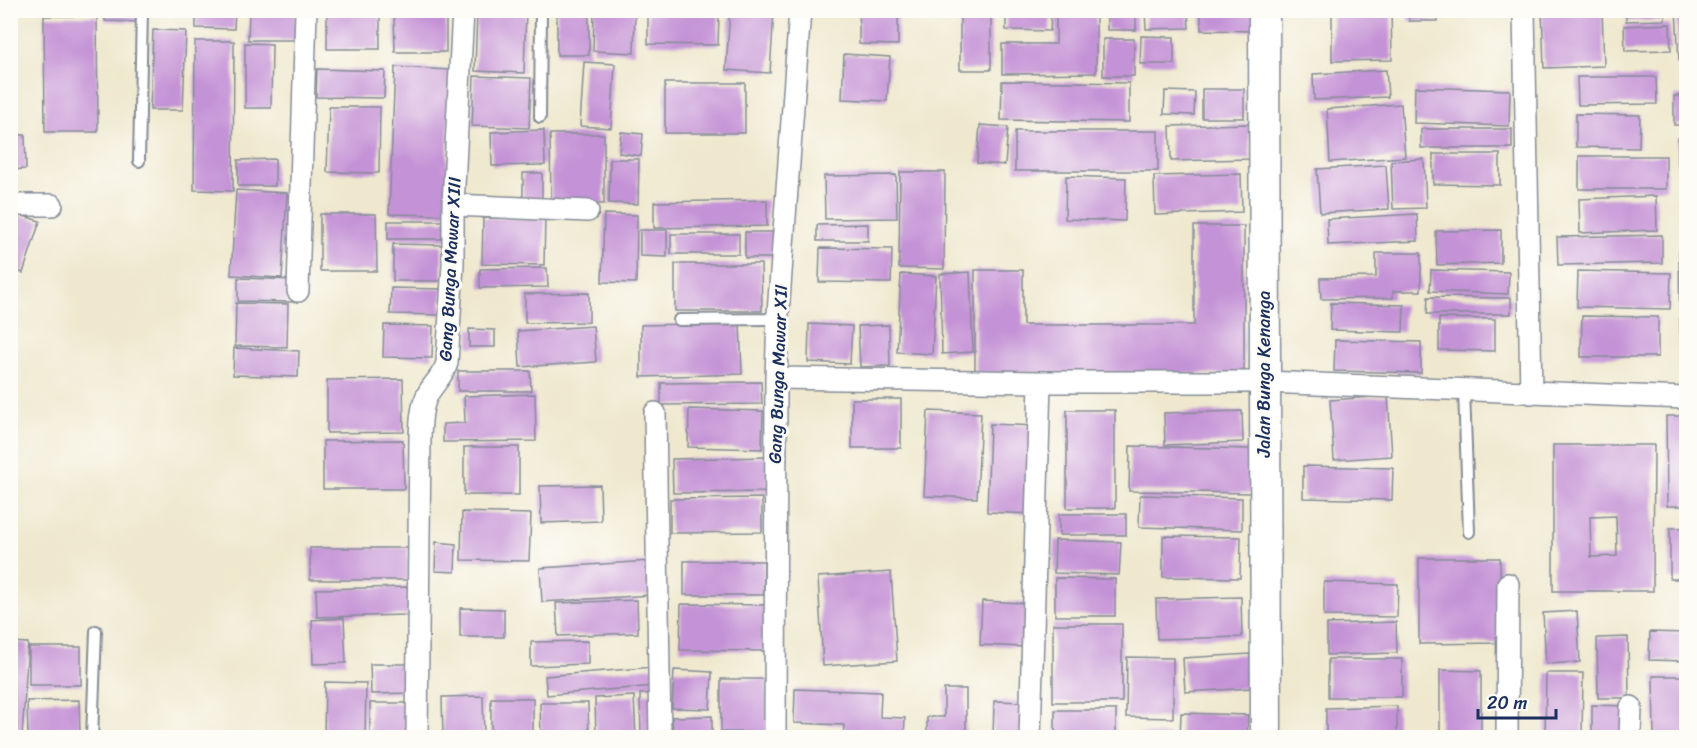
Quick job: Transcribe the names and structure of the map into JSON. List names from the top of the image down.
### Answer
{
  "streets": {
    "street": ["Gang Bunga Mawar XIII", "Gang Bunga Mawar XII", "Jalan Bunga Kenanga"]
  },
  "scale_bar": "20 m"
}
